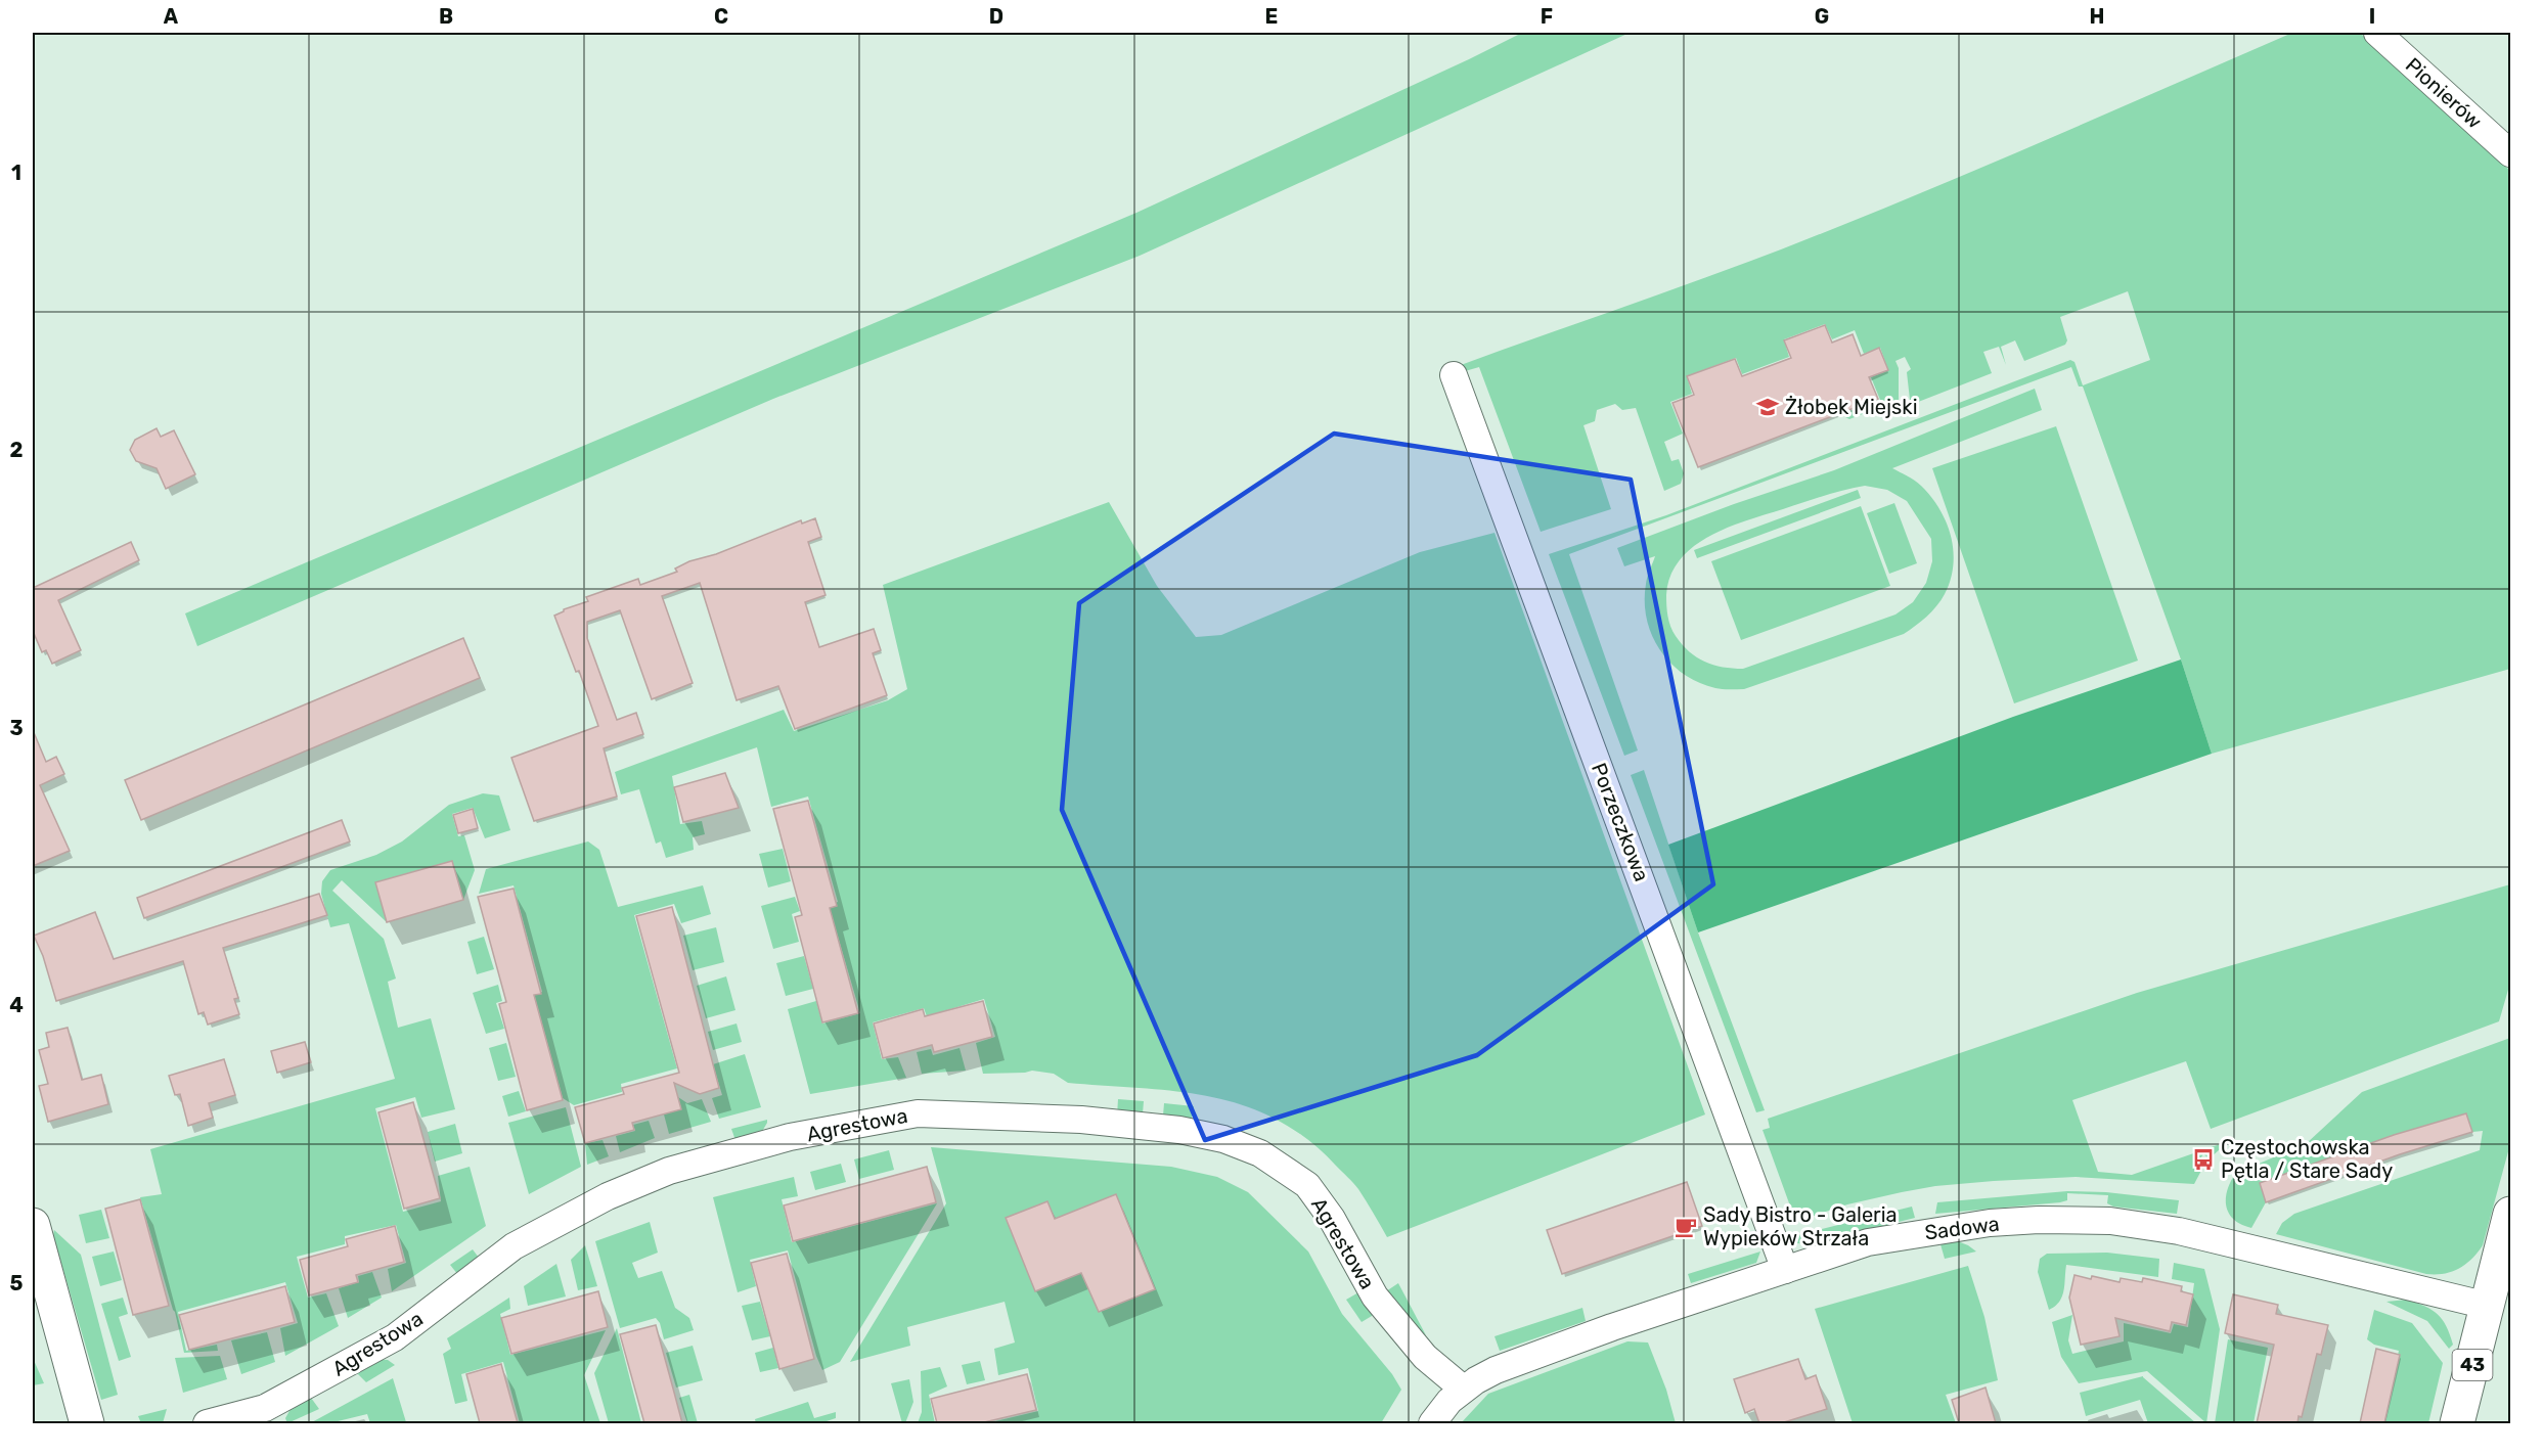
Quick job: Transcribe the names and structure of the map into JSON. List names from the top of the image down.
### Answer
{
  "streets": {
    "main road": ["43"],
    "street": [
      "Pionierów",
      "Porzeczkowa",
      "Agrestowa",
      "Sadowa"
    ]
  },
  "crossings": [
    ["Porzeczkowa", "Sadowa"],
    ["Agrestowa", "Sadowa"],
    ["Sadowa", "43"]
  ],
  "places": {
    "school or university": ["Żłobek Miejski"],
    "bus stop": ["Częstochowska Pętla / Stare Sady"],
    "cafe": ["Sady Bistro - Galeria Wypieków Strzała"]
  },
  "grid": {
    "columns": [
      "A",
      "B",
      "C",
      "D",
      "E",
      "F",
      "G",
      "H",
      "I"
    ],
    "rows": [
      "1",
      "2",
      "3",
      "4",
      "5"
    ]
  }
}
